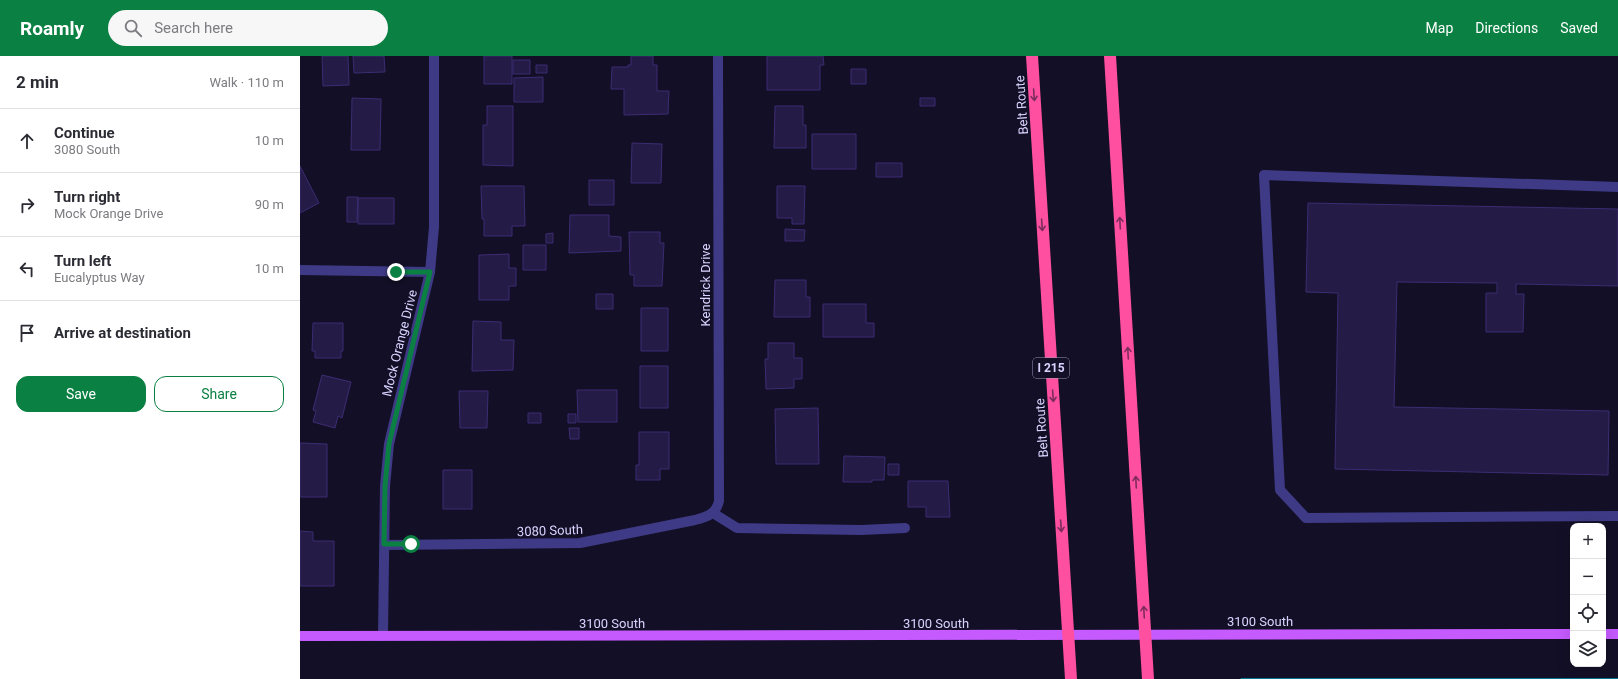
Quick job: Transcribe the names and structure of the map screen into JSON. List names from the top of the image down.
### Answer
{
  "streets": {
    "highway": ["Belt Route", "I 215"],
    "main road": ["3100 South"],
    "street": ["Kendrick Drive", "Mock Orange Drive", "3080 South"]
  },
  "crossings": [
    ["Kendrick Drive", "3080 South"],
    ["Mock Orange Drive", "3080 South"],
    ["Mock Orange Drive", "3100 South"]
  ],
  "page": {
    "header": "Roamly",
    "search": "Search here",
    "nav": ["Map", "Directions", "Saved"],
    "heading": ["2 min", "Walk · 110 m"],
    "list": [
      ["Continue", "3080 South", "10 m"],
      ["Turn right", "Mock Orange Drive", "90 m"],
      ["Turn left", "Eucalyptus Way", "10 m"],
      "Arrive at destination"
    ],
    "buttons": ["Save", "Share"],
    "map_buttons": ["+", "−"]
  }
}
